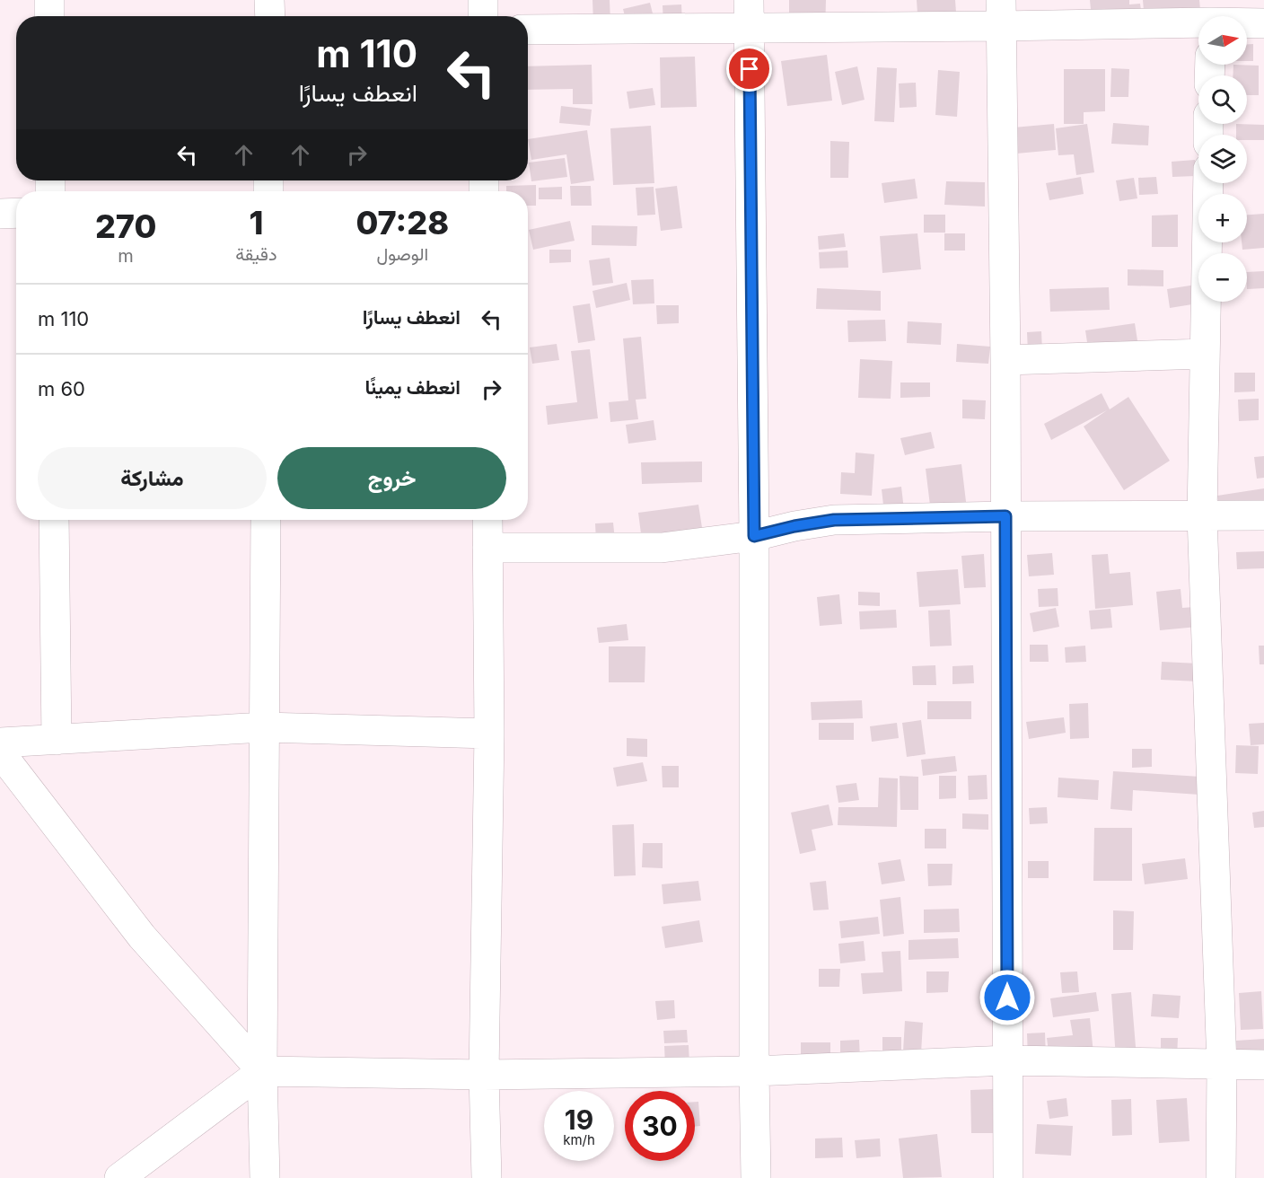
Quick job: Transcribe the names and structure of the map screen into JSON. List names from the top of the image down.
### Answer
{
  "north": "right",
  "page": {
    "map_buttons": ["+", "−"],
    "turn": ["110 m", "انعطف يسارًا"],
    "eta": [
      "07:28",
      "الوصول",
      "1",
      "دقيقة",
      "270",
      "m"
    ],
    "list": [
      {
        "name": "انعطف يسارًا",
        "value": "110 m"
      },
      {
        "name": "انعطف يمينًا",
        "value": "60 m"
      }
    ],
    "buttons": ["خروج", "مشاركة"],
    "speed": "19 km/h",
    "limit": "30"
  }
}
